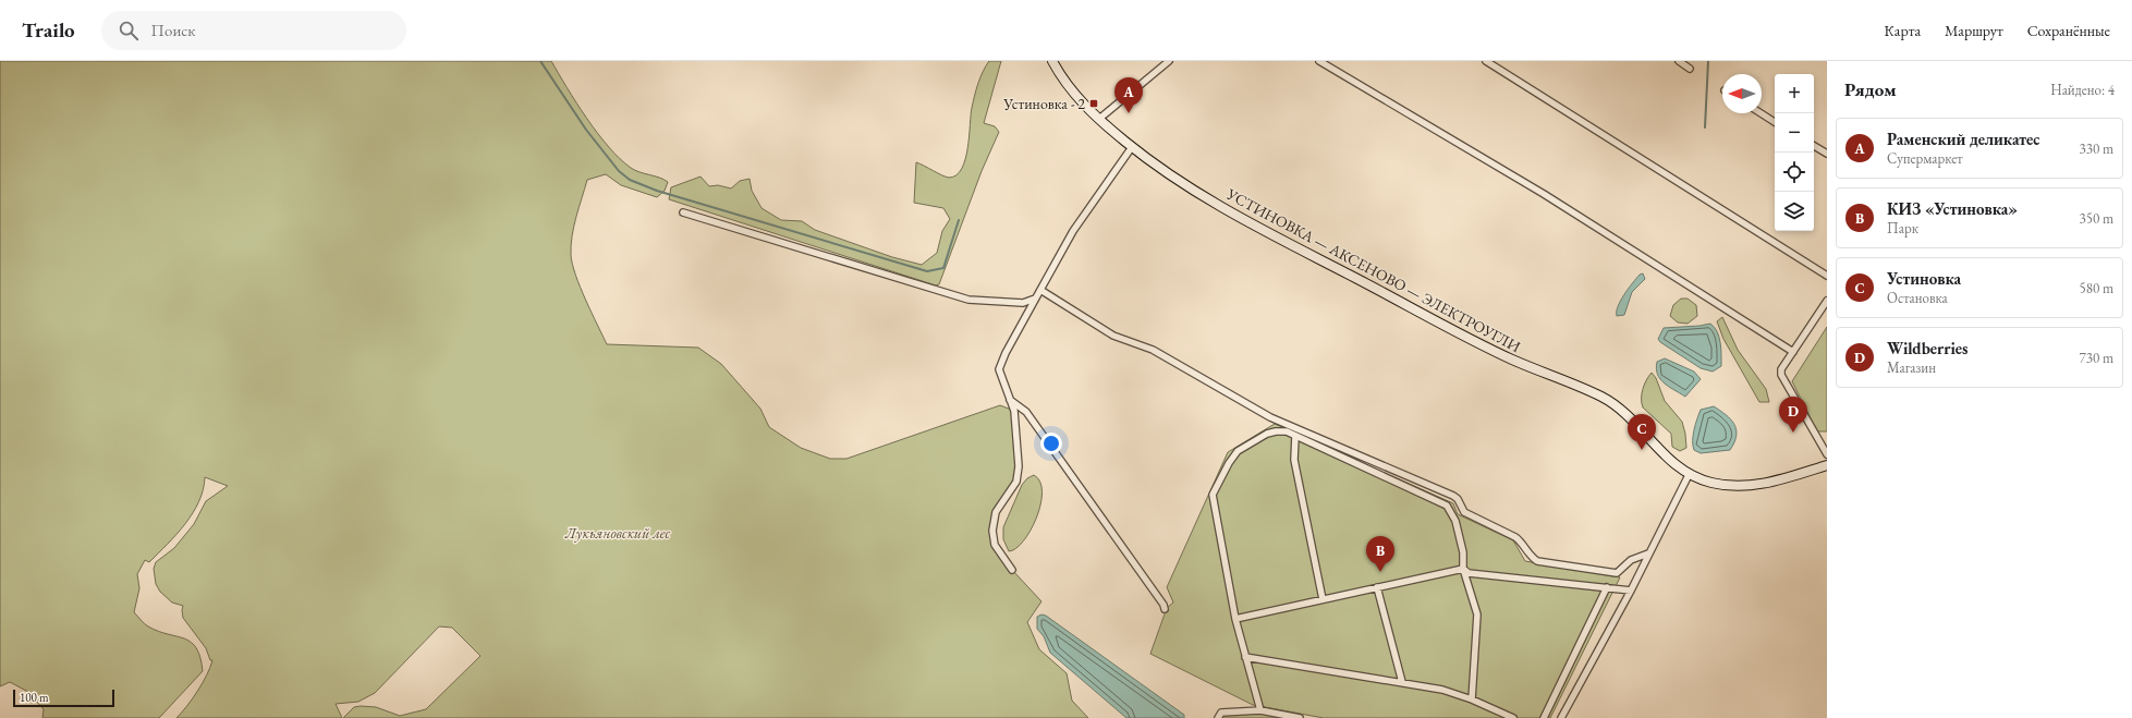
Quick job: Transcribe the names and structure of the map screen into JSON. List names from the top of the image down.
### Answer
{
  "streets": {
    "main road": ["УСТИНОВКА — АКСЕНОВО — ЭЛЕКТРОУГЛИ"]
  },
  "parks": ["Лукьяновский лес"],
  "places": {
    "transit": ["Устиновка - 2"]
  },
  "scale_bar": "100 m",
  "north": "left",
  "page": {
    "header": "Trailo",
    "search": "Поиск",
    "nav": ["Карта", "Маршрут", "Сохранённые"],
    "heading": ["Рядом", "Найдено: 4"],
    "map_buttons": ["+", "−"],
    "pins": [
      "A",
      "D",
      "C",
      "B"
    ],
    "list": [
      {
        "mark": "A",
        "name": "Раменский деликатес",
        "note": "Супермаркет",
        "value": "330 m"
      },
      {
        "mark": "B",
        "name": "КИЗ «Устиновка»",
        "note": "Парк",
        "value": "350 m"
      },
      {
        "mark": "C",
        "name": "Устиновка",
        "note": "Остановка",
        "value": "580 m"
      },
      {
        "mark": "D",
        "name": "Wildberries",
        "note": "Магазин",
        "value": "730 m"
      }
    ],
    "scale": "100 m"
  }
}
